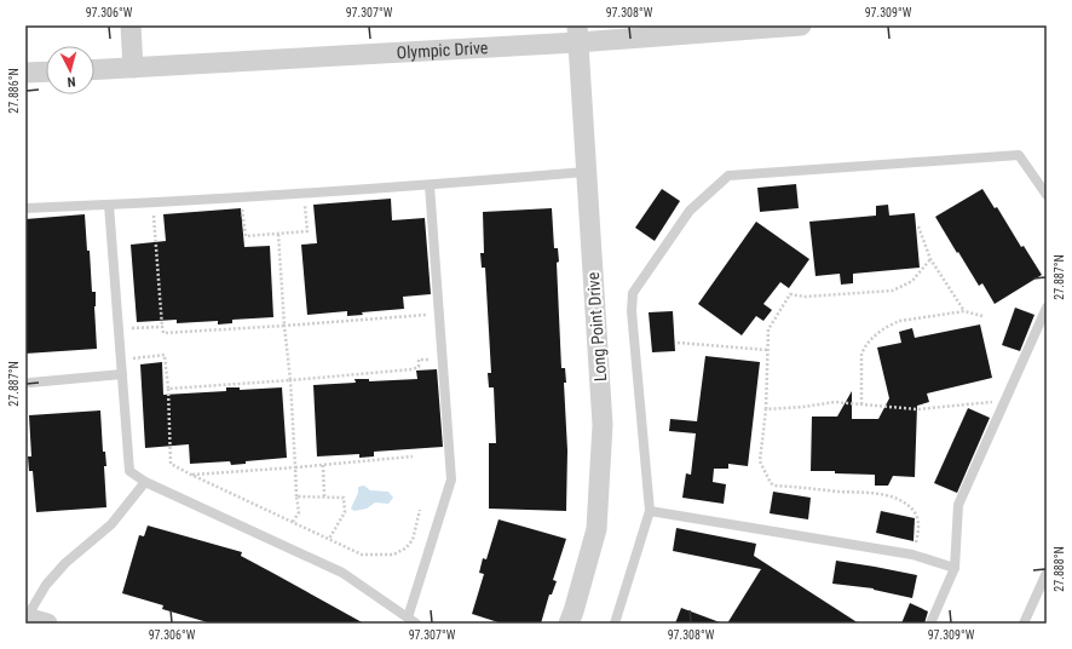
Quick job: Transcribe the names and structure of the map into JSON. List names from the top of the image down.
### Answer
{
  "streets": {
    "street": ["Olympic Drive", "Long Point Drive"]
  },
  "crossings": [
    ["Olympic Drive", "Long Point Drive"]
  ],
  "north": "bottom",
  "coordinates": [
    "97.306°W",
    "97.307°W",
    "97.308°W",
    "97.309°W",
    "27.886°N",
    "27.887°N",
    "27.888°N"
  ]
}
